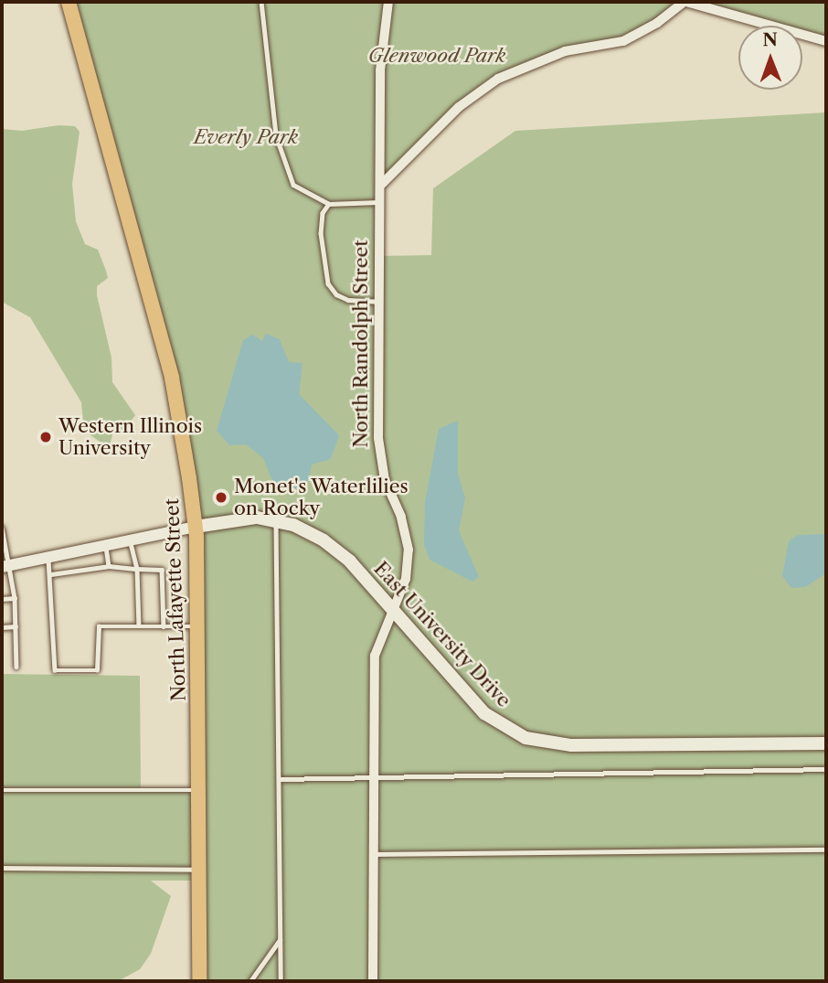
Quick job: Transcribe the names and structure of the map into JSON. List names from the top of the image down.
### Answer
{
  "streets": {
    "highway": ["North Lafayette Street"],
    "main road": ["East University Drive"],
    "street": ["North Randolph Street"]
  },
  "crossings": [
    ["North Randolph Street", "East University Drive"],
    ["North Lafayette Street", "East University Drive"]
  ],
  "parks": ["Glenwood Park", "Everly Park"],
  "places": ["Western Illinois University", "Monet's Waterlilies on Rocky"],
  "north": "top"
}
